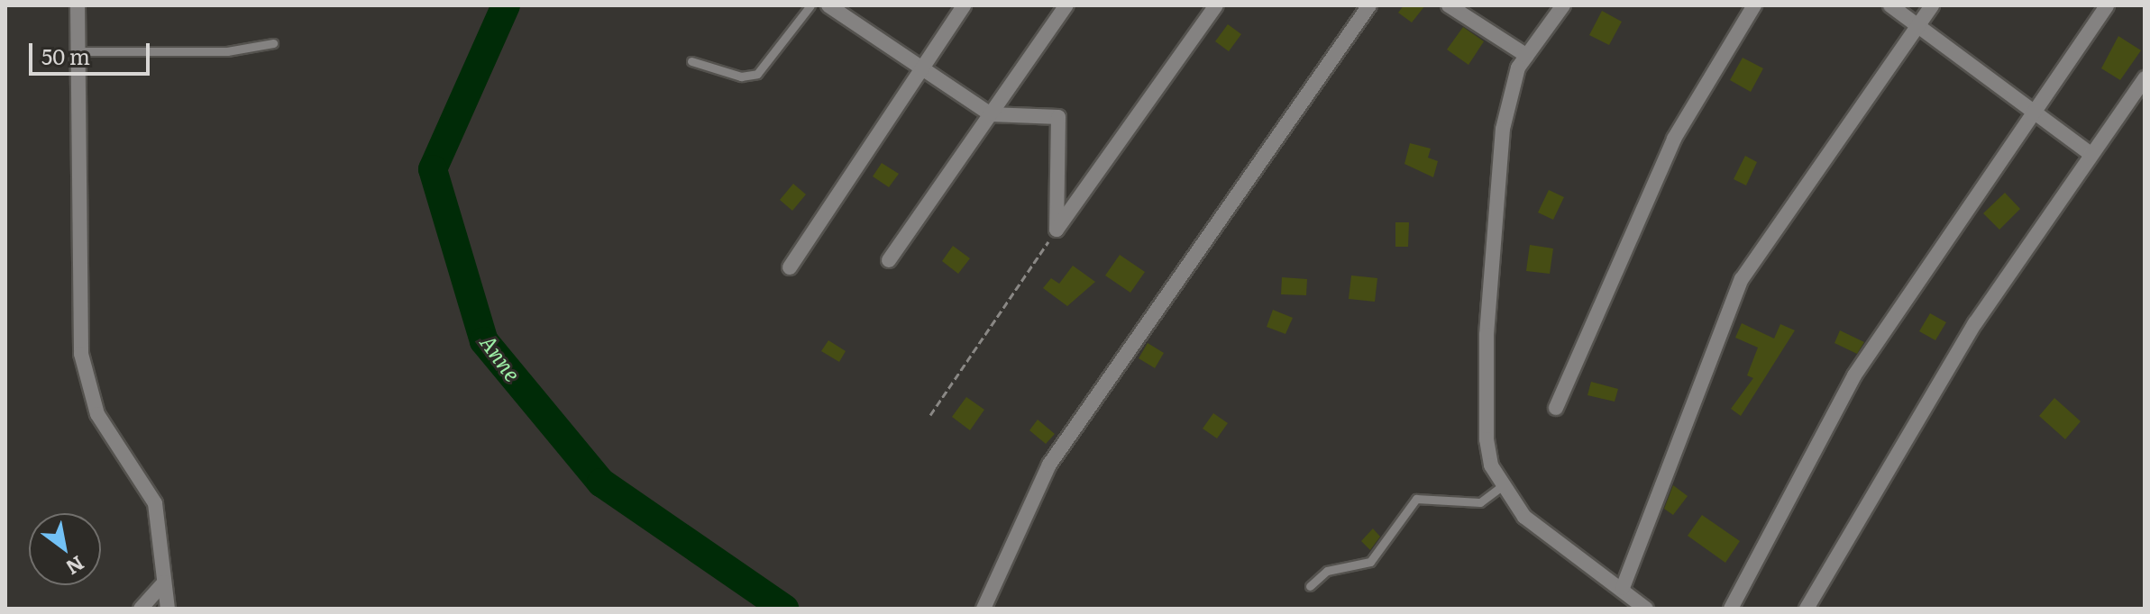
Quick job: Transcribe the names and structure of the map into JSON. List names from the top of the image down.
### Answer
{
  "water": ["Anne"],
  "scale_bar": "50 m",
  "north": "bottom right"
}
